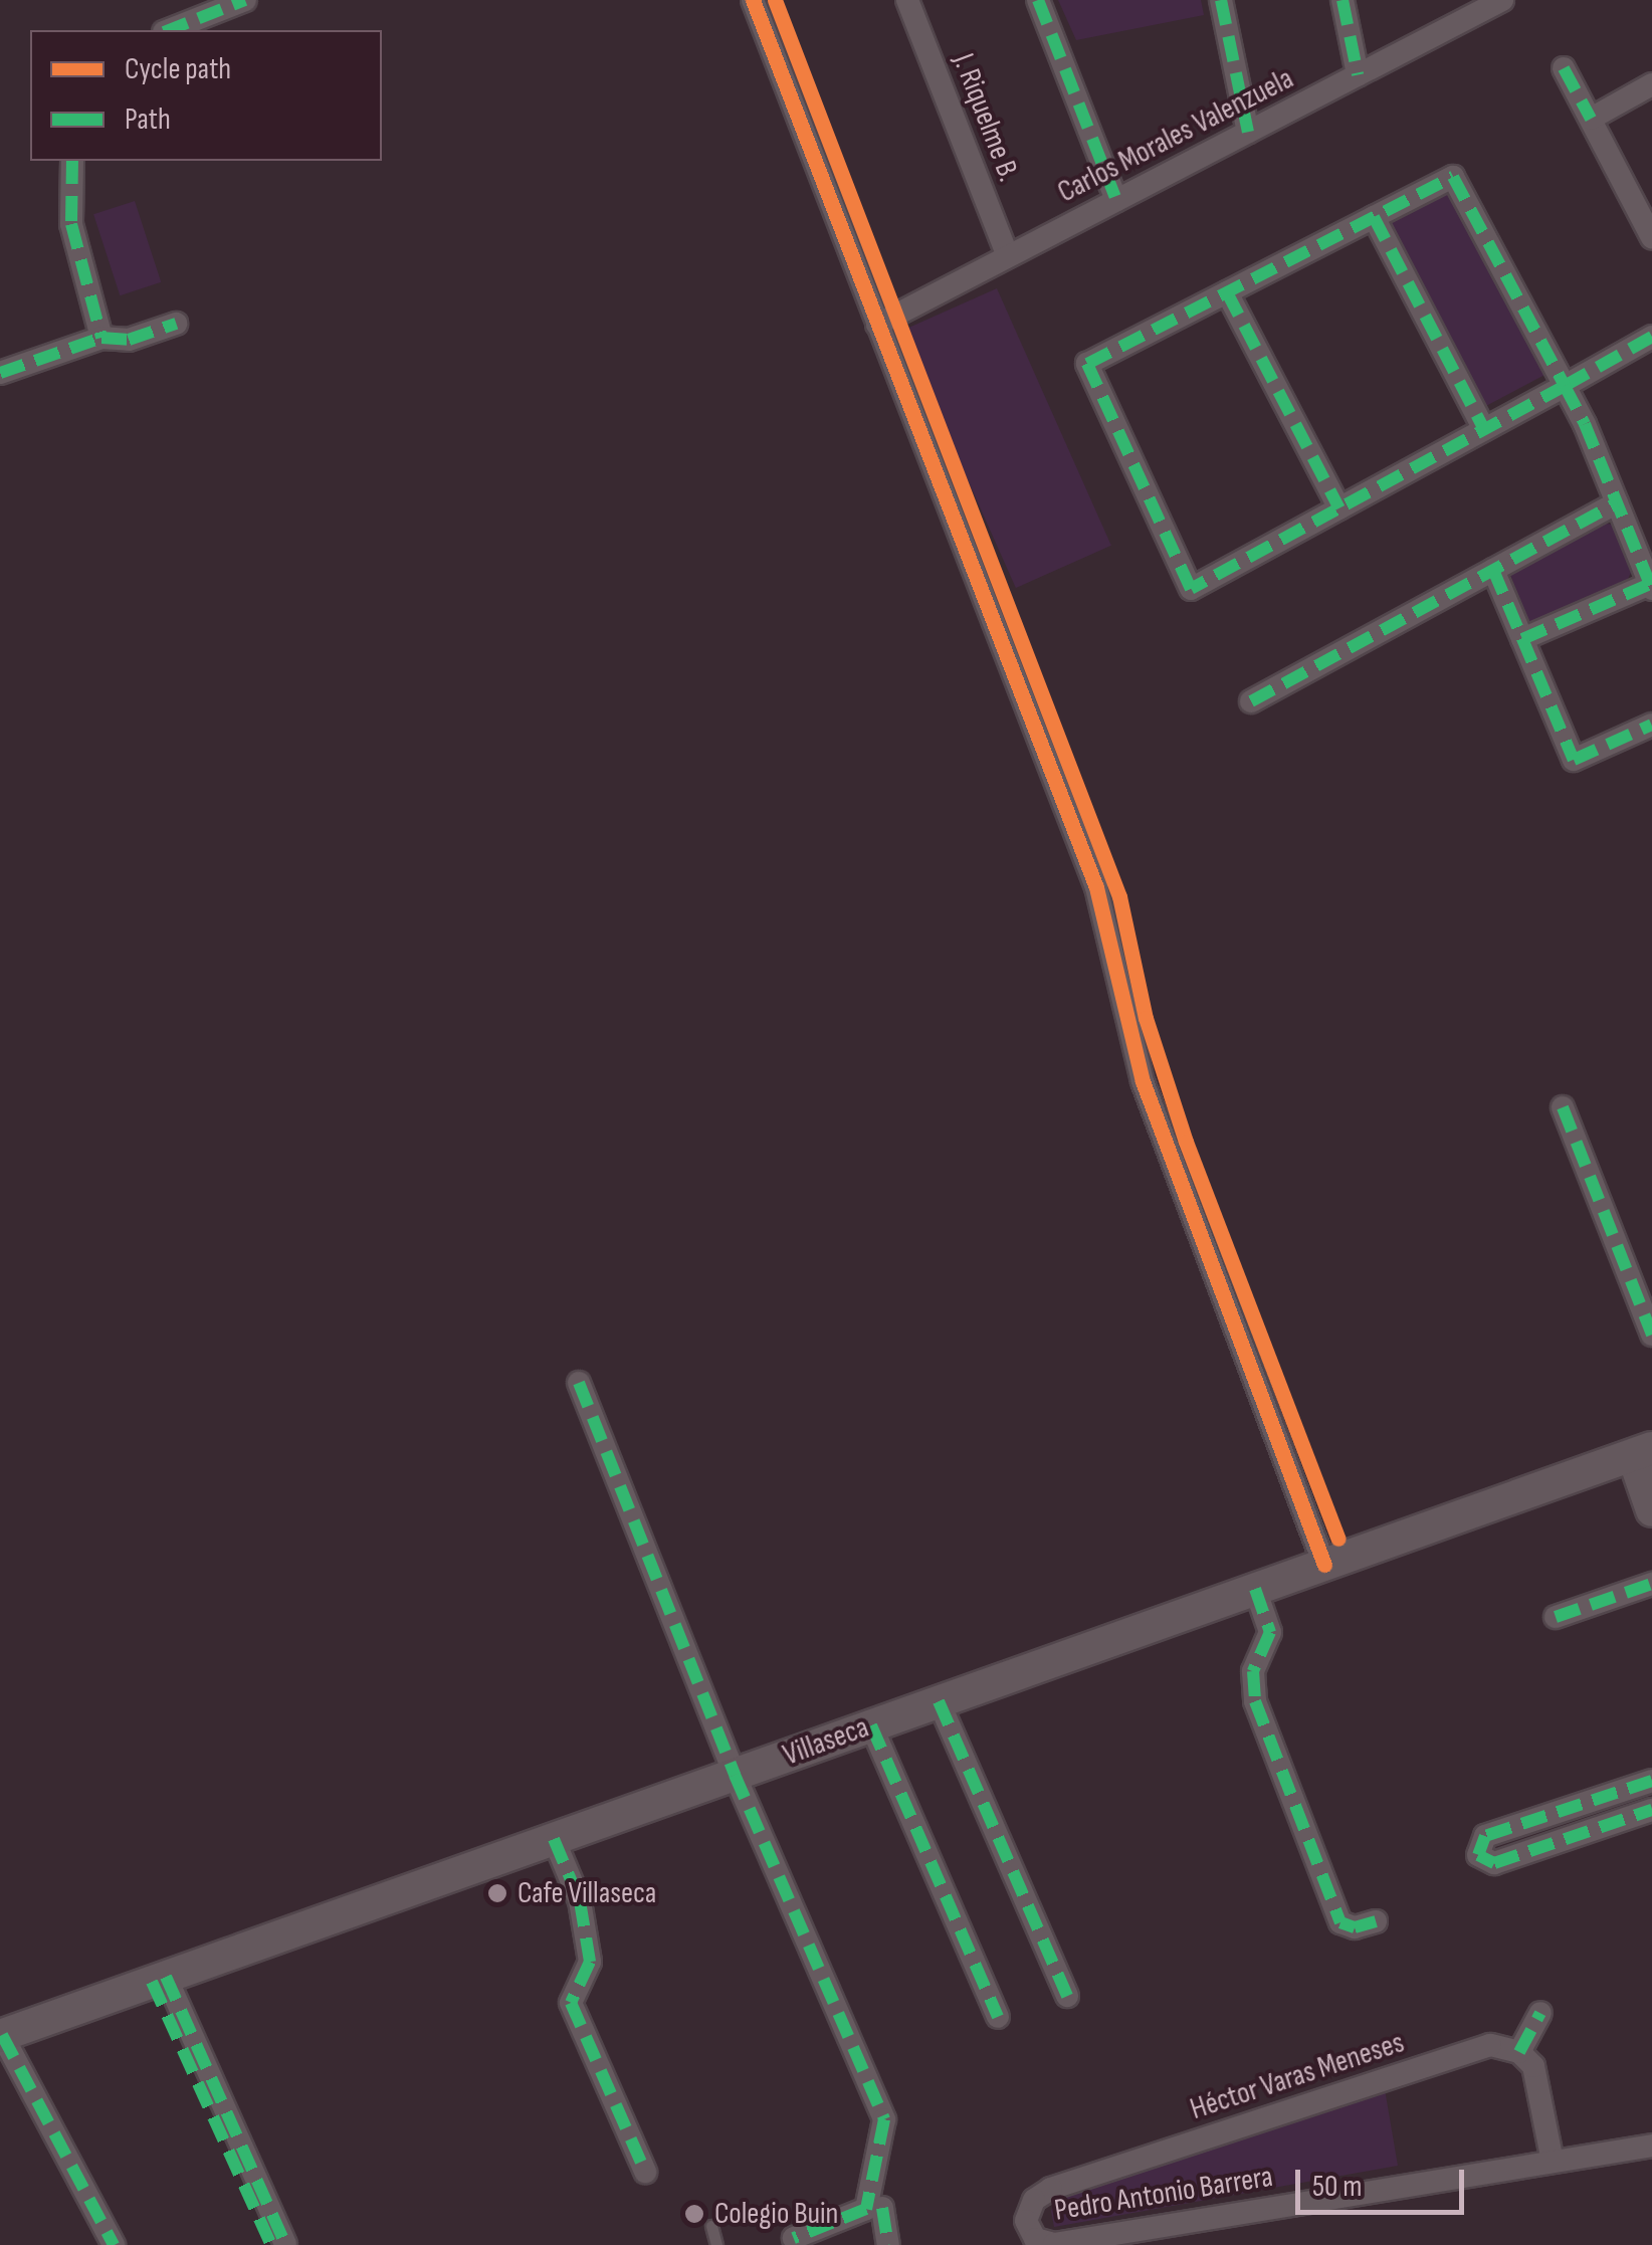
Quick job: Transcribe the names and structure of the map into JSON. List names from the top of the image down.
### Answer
{
  "streets": {
    "main road": ["Villaseca"],
    "street": [
      "J. Riquelme B.",
      "Carlos Morales Valenzuela",
      "Héctor Varas Meneses",
      "Pedro Antonio Barrera"
    ]
  },
  "crossings": [
    ["J. Riquelme B.", "Carlos Morales Valenzuela"],
    ["Héctor Varas Meneses", "Pedro Antonio Barrera"]
  ],
  "places": ["Cafe Villaseca", "Colegio Buin"],
  "legend": ["Cycle path", "Path"],
  "scale_bar": "50 m"
}
